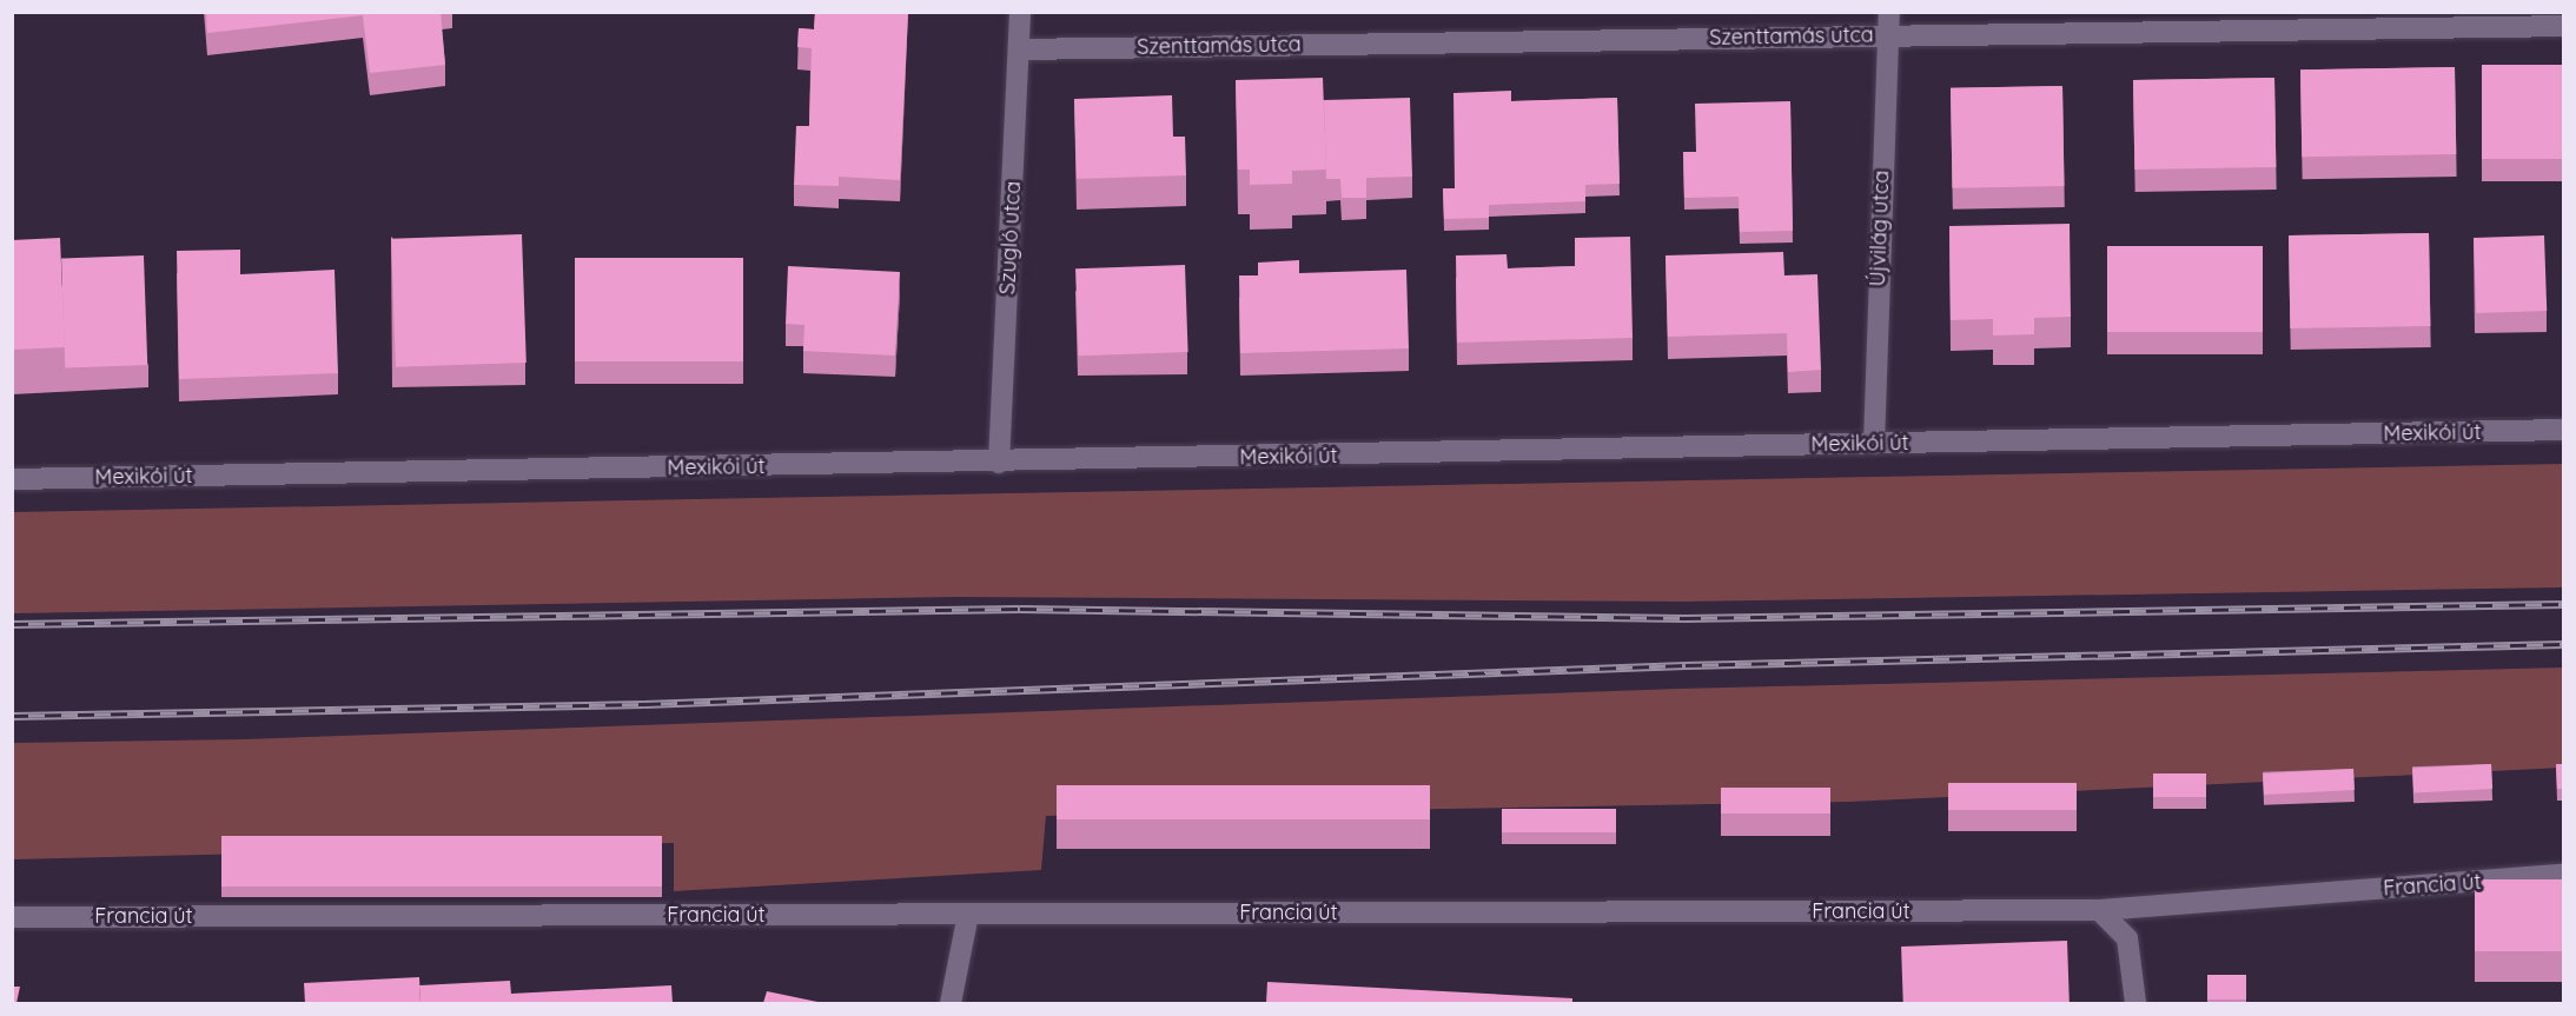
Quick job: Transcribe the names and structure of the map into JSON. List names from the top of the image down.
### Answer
{
  "streets": {
    "street": [
      "Szenttamás utca",
      "Újvilág utca",
      "Szugló utca",
      "Mexikói út",
      "Francia út"
    ]
  },
  "crossings": [
    ["Szenttamás utca", "Újvilág utca"],
    ["Szenttamás utca", "Szugló utca"],
    ["Újvilág utca", "Mexikói út"],
    ["Szugló utca", "Mexikói út"]
  ]
}
